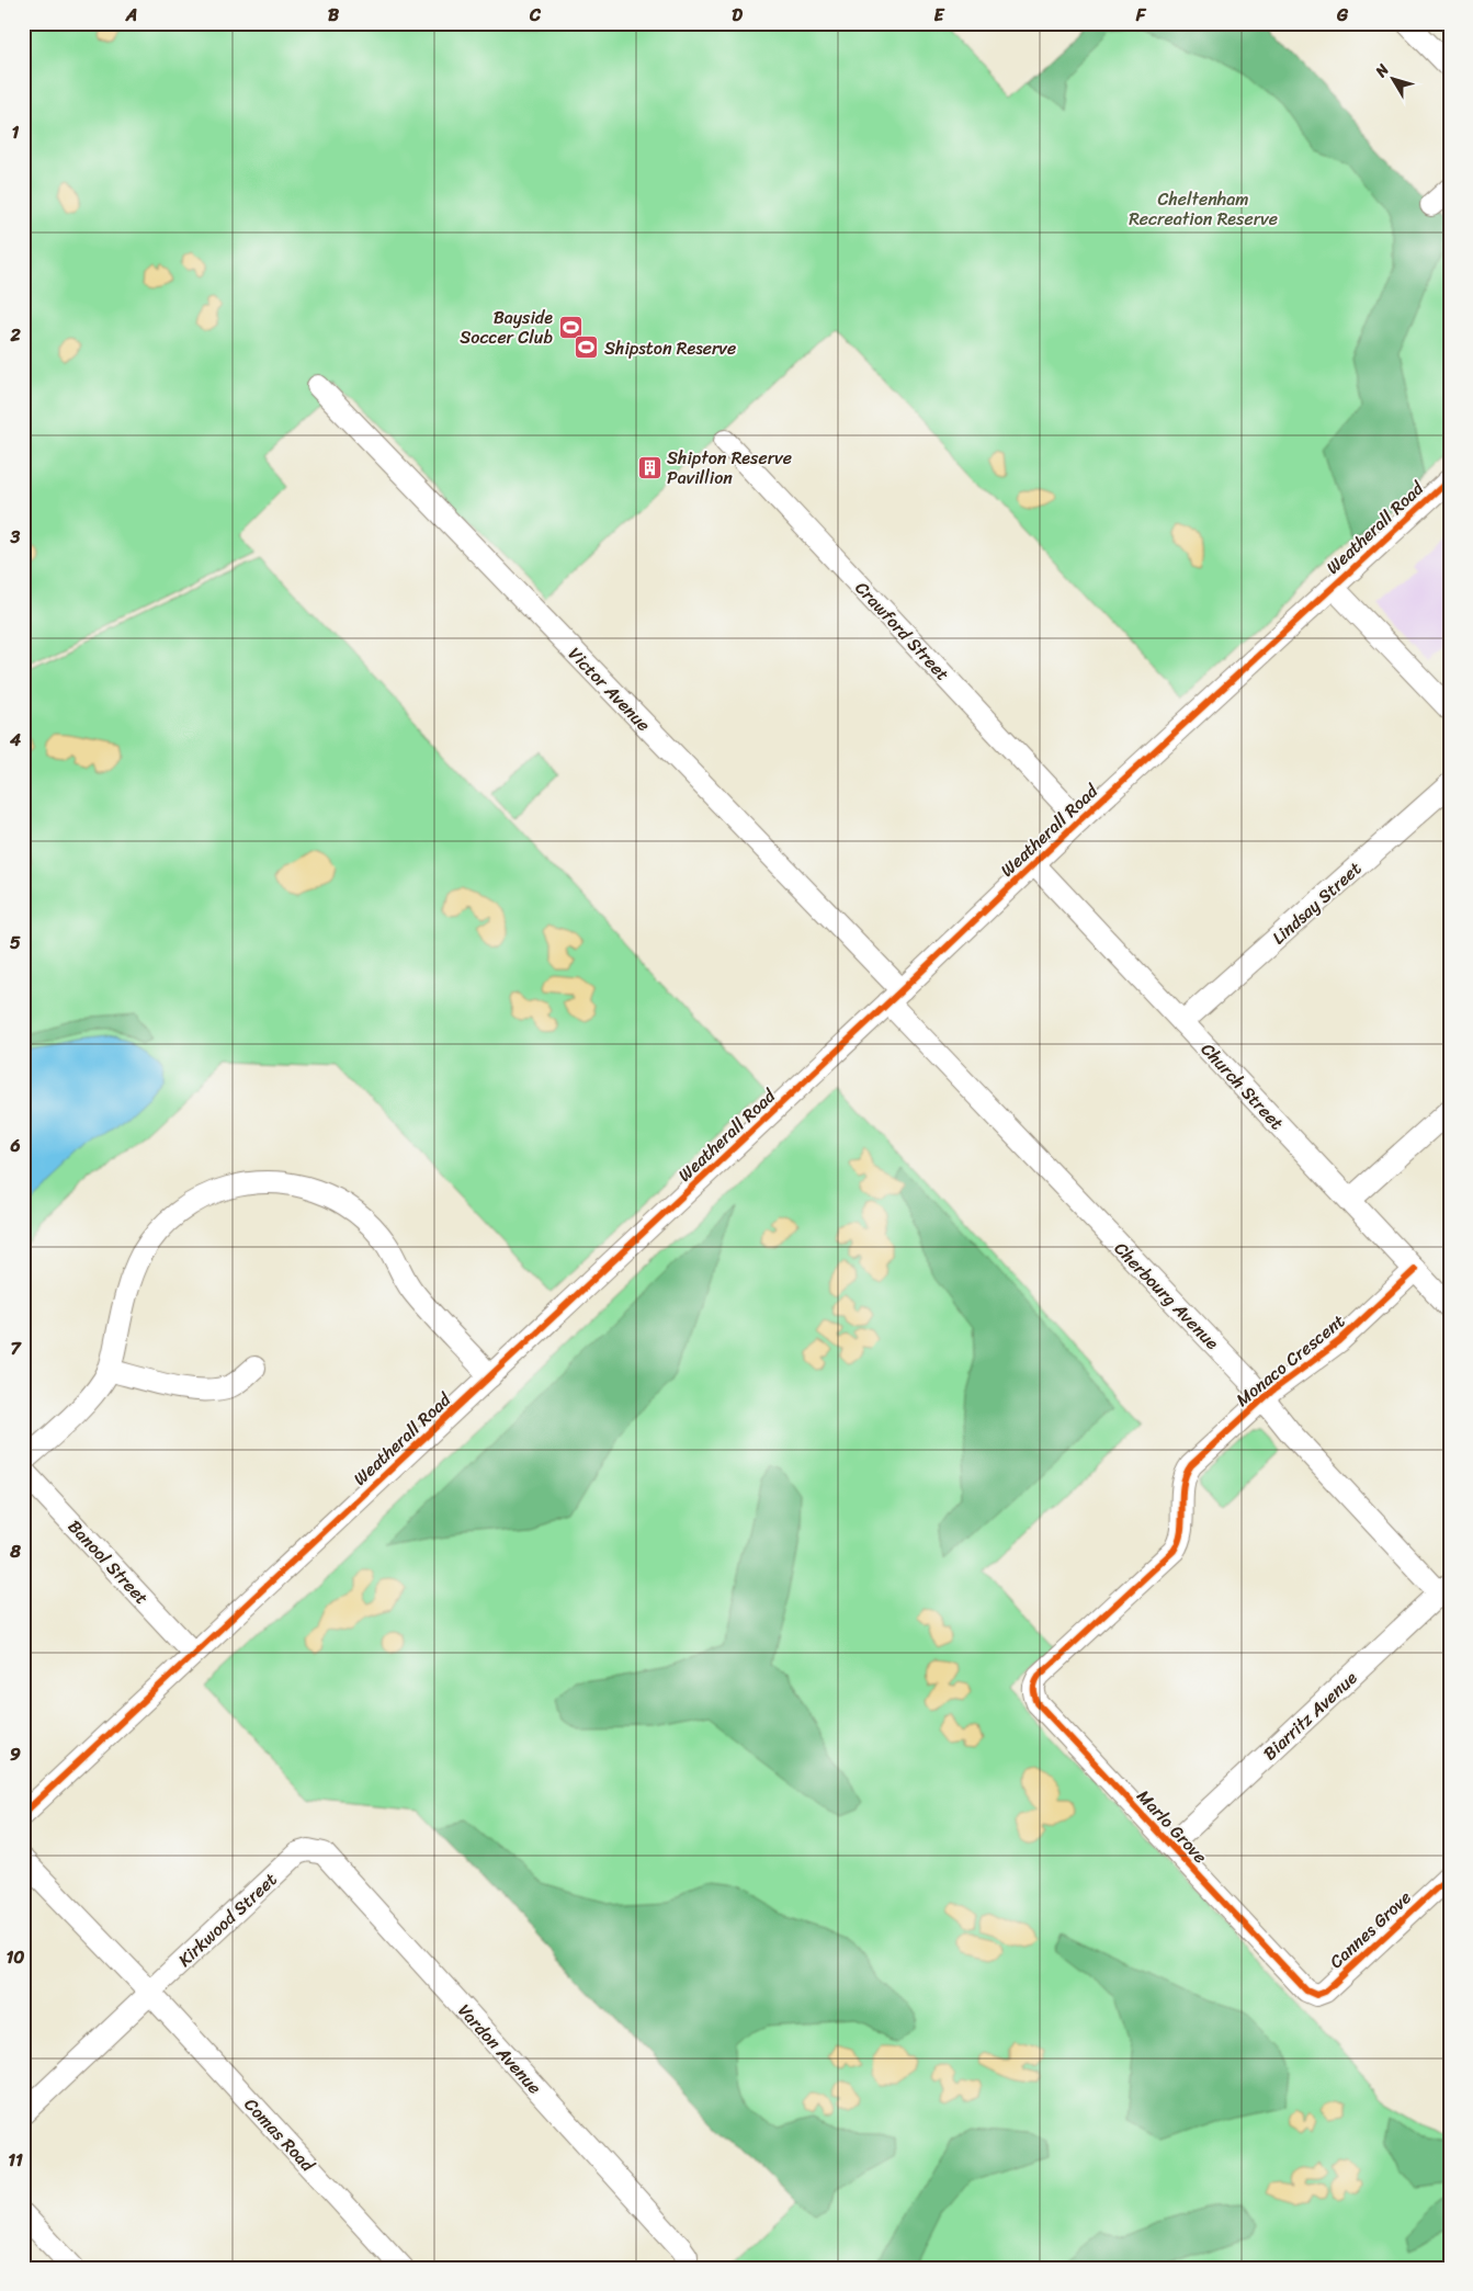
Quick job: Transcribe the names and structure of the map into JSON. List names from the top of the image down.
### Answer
{
  "streets": {
    "street": [
      "Weatherall Road",
      "Crawford Street",
      "Victor Avenue",
      "Lindsay Street",
      "Church Street",
      "Cherbourg Avenue",
      "Monaco Crescent",
      "Banool Street",
      "Biarritz Avenue",
      "Marlo Grove",
      "Kirkwood Street",
      "Cannes Grove",
      "Vardon Avenue",
      "Comas Road"
    ]
  },
  "crossings": [
    ["Weatherall Road", "Crawford Street"],
    ["Weatherall Road", "Victor Avenue"],
    ["Weatherall Road", "Church Street"],
    ["Weatherall Road", "Cherbourg Avenue"],
    ["Weatherall Road", "Banool Street"],
    ["Victor Avenue", "Cherbourg Avenue"],
    ["Lindsay Street", "Church Street"],
    ["Church Street", "Monaco Crescent"],
    ["Cherbourg Avenue", "Monaco Crescent"],
    ["Cherbourg Avenue", "Biarritz Avenue"],
    ["Monaco Crescent", "Marlo Grove"],
    ["Biarritz Avenue", "Marlo Grove"],
    ["Marlo Grove", "Cannes Grove"],
    ["Kirkwood Street", "Vardon Avenue"],
    ["Kirkwood Street", "Comas Road"]
  ],
  "parks": ["Cheltenham Recreation Reserve"],
  "places": {
    "sports": ["Bayside Soccer Club", "Shipston Reserve"],
    "building": ["Shipton Reserve Pavillion"]
  },
  "north": "top left",
  "grid": {
    "columns": [
      "A",
      "B",
      "C",
      "D",
      "E",
      "F",
      "G"
    ],
    "rows": [
      "1",
      "2",
      "3",
      "4",
      "5",
      "6",
      "7",
      "8",
      "9",
      "10",
      "11"
    ]
  }
}
